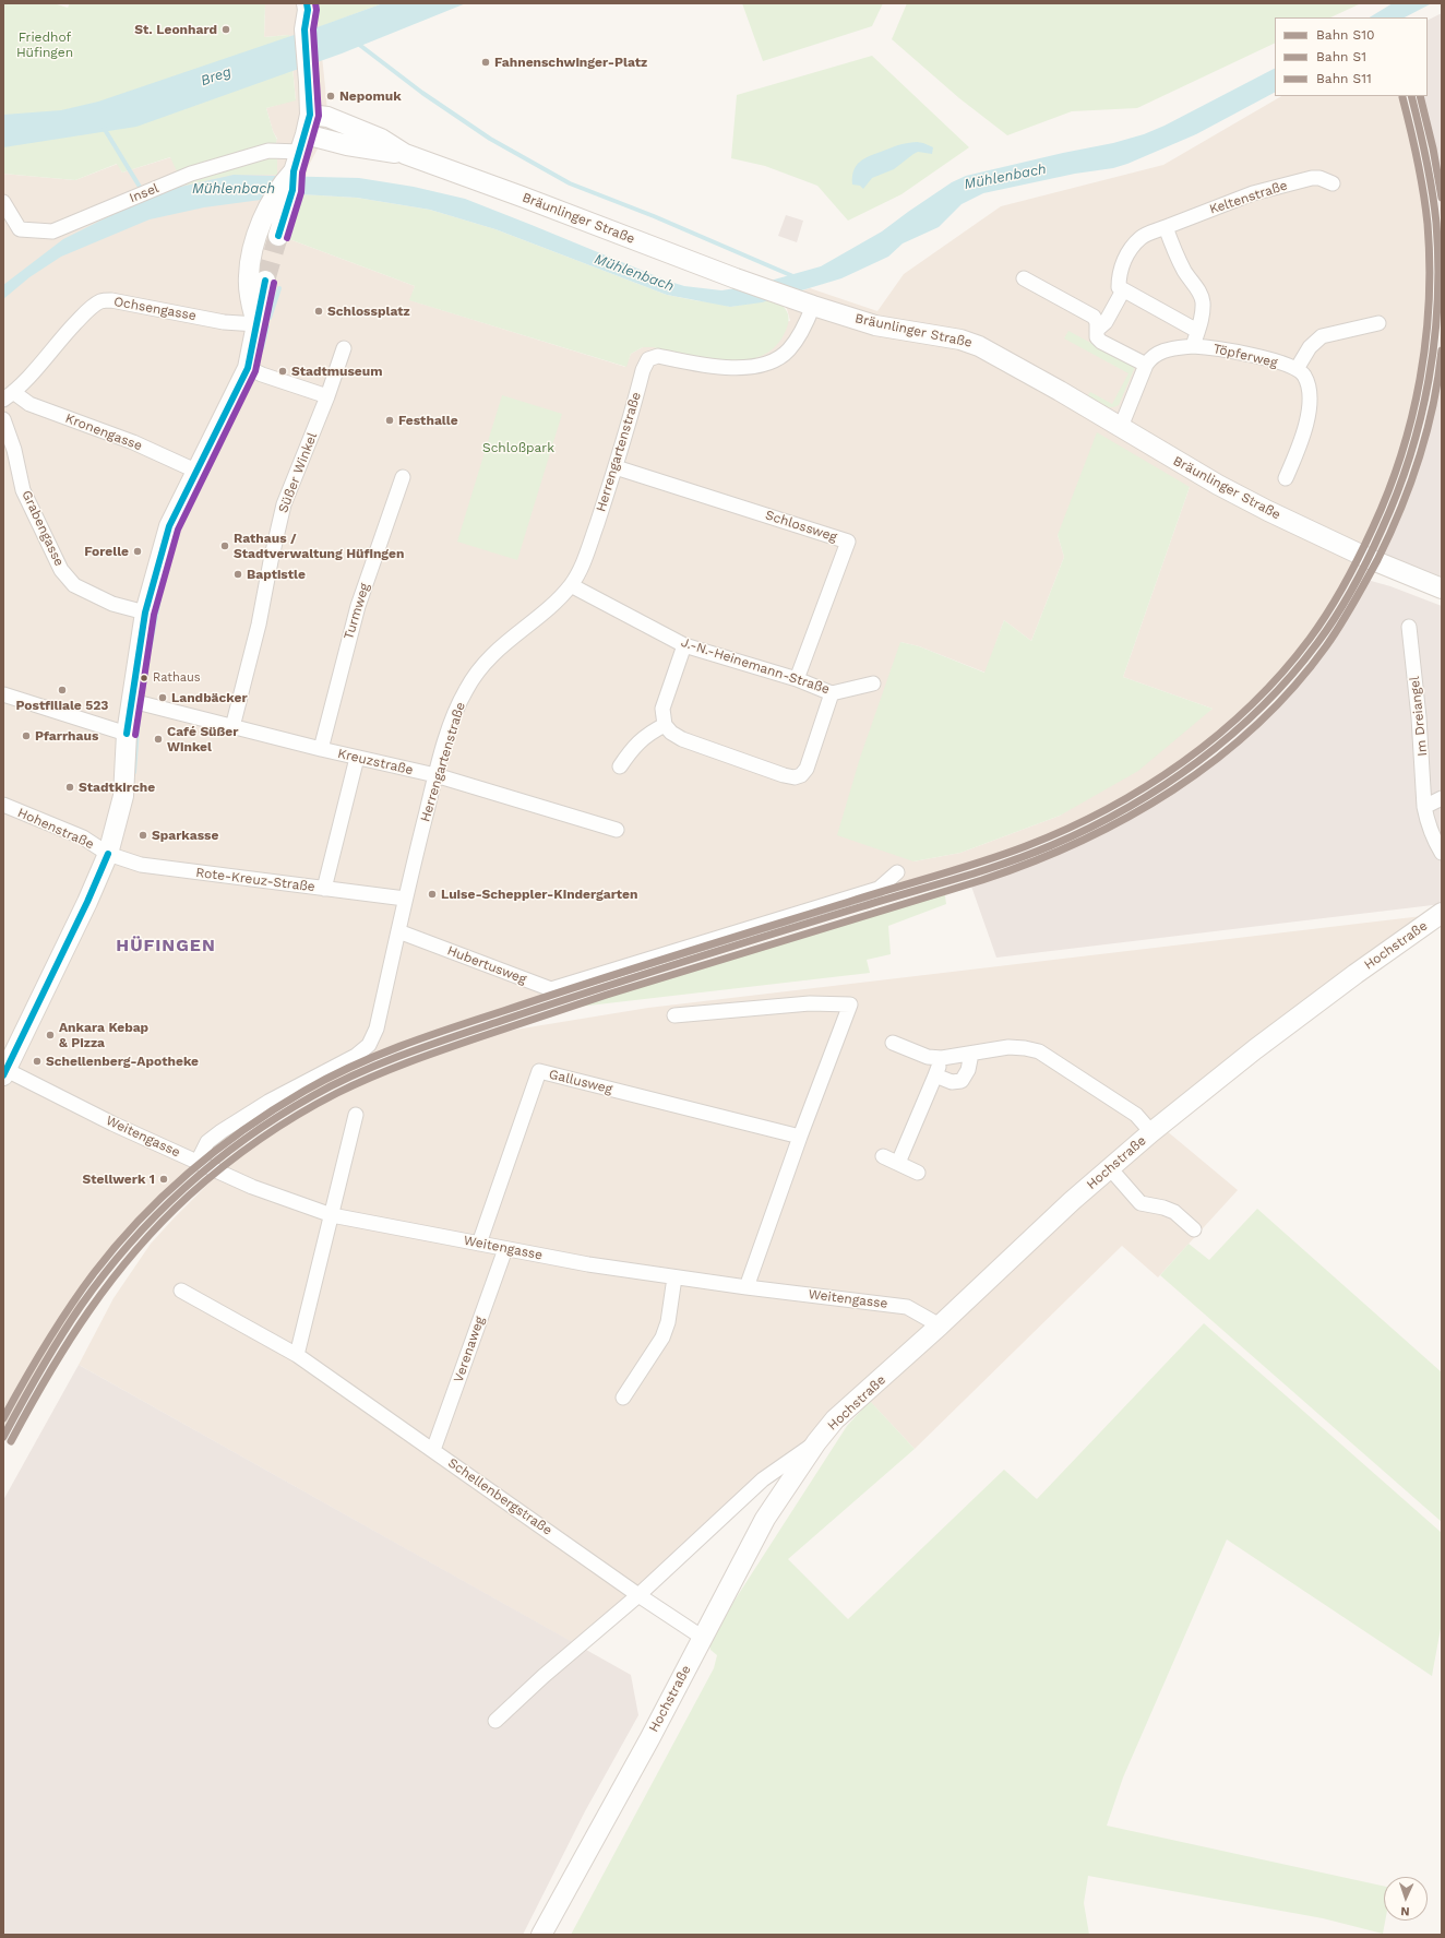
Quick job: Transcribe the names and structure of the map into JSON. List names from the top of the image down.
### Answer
{
  "streets": {
    "main road": ["Bräunlinger Straße", "Hochstraße"],
    "street": [
      "Insel",
      "Keltenstraße",
      "Ochsengasse",
      "Töpferweg",
      "Kronengasse",
      "Herrengartenstraße",
      "Süßer Winkel",
      "Schlossweg",
      "Grabengasse",
      "Turmweg",
      "J.-N.-Heinemann-Straße",
      "Im Dreiangel",
      "Kreuzstraße",
      "Hohenstraße",
      "Rote-Kreuz-Straße",
      "Hubertusweg",
      "Gallusweg",
      "Weitengasse",
      "Verenaweg",
      "Schellenbergstraße"
    ]
  },
  "crossings": [
    ["Insel", "Bräunlinger Straße"],
    ["Bräunlinger Straße", "Herrengartenstraße"],
    ["Ochsengasse", "Kronengasse"],
    ["Herrengartenstraße", "Schlossweg"],
    ["Herrengartenstraße", "J.-N.-Heinemann-Straße"],
    ["Herrengartenstraße", "Kreuzstraße"],
    ["Herrengartenstraße", "Rote-Kreuz-Straße"],
    ["Herrengartenstraße", "Hubertusweg"],
    ["Herrengartenstraße", "Weitengasse"],
    ["Süßer Winkel", "Kreuzstraße"],
    ["Schlossweg", "J.-N.-Heinemann-Straße"],
    ["Turmweg", "Kreuzstraße"],
    ["Hohenstraße", "Rote-Kreuz-Straße"],
    ["Hochstraße", "Weitengasse"],
    ["Hochstraße", "Schellenbergstraße"],
    ["Gallusweg", "Weitengasse"],
    ["Weitengasse", "Verenaweg"],
    ["Verenaweg", "Schellenbergstraße"]
  ],
  "districts": ["HÜFINGEN"],
  "water": ["Breg", "Mühlenbach"],
  "parks": ["Friedhof Hüfingen", "Schloßpark"],
  "places": [
    "St. Leonhard",
    "Fahnenschwinger-Platz",
    "Nepomuk",
    "Schlossplatz",
    "Stadtmuseum",
    "Festhalle",
    "Rathaus / Stadtverwaltung Hüfingen",
    "Forelle",
    "Baptistle",
    "Rathaus",
    "Postfiliale 523",
    "Landbäcker",
    "Pfarrhaus",
    "Café Süßer Winkel",
    "Stadtkirche",
    "Sparkasse",
    "Luise-Scheppler-Kindergarten",
    "Ankara Kebap & Pizza",
    "Schellenberg-Apotheke",
    "Stellwerk 1"
  ],
  "lines": ["rail line S10", "rail line S1", "rail line S11"],
  "legend": ["Bahn S10", "Bahn S1", "Bahn S11"],
  "north": "bottom"
}
